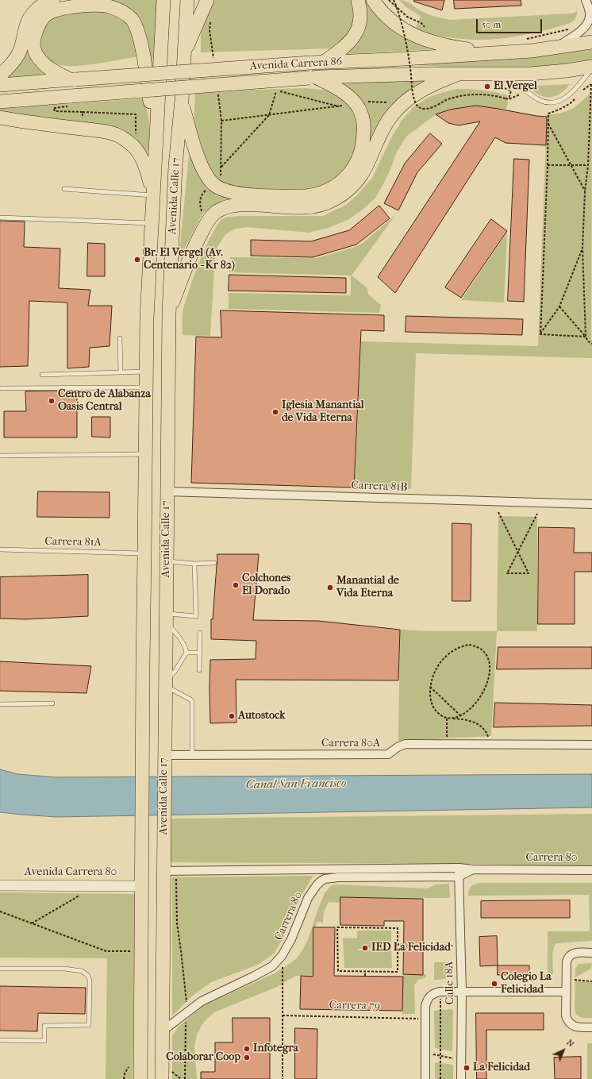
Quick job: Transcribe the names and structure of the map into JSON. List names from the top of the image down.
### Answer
{
  "streets": {
    "main road": ["Avenida Carrera 86", "Avenida Calle 17"],
    "street": [
      "Carrera 81B",
      "Carrera 80A",
      "Carrera 80",
      "Avenida Carrera 80",
      "Calle 18A"
    ],
    "lane": ["Carrera 81A"],
    "path": ["Carrera 79"]
  },
  "crossings": [
    ["Avenida Calle 17", "Carrera 81B"],
    ["Avenida Calle 17", "Carrera 81A"],
    ["Avenida Calle 17", "Carrera 80A"],
    ["Avenida Calle 17", "Carrera 80"],
    ["Avenida Calle 17", "Avenida Carrera 80"],
    ["Carrera 80", "Calle 18A"]
  ],
  "water": ["Canal San Francisco"],
  "places": [
    "El Vergel",
    "Br. El Vergel (Av. Centenario - Kr 82)",
    "Centro de Alabanza Oasis Central",
    "Iglesia Manantial de Vida Eterna",
    "Colchones El Dorado",
    "Manantial de Vida Eterna",
    "Autostock",
    "IED La Felicidad",
    "Colegio La Felicidad",
    "Infotegra",
    "Colaborar Coop",
    "La Felicidad"
  ],
  "scale_bar": "50 m",
  "north": "top right"
}
